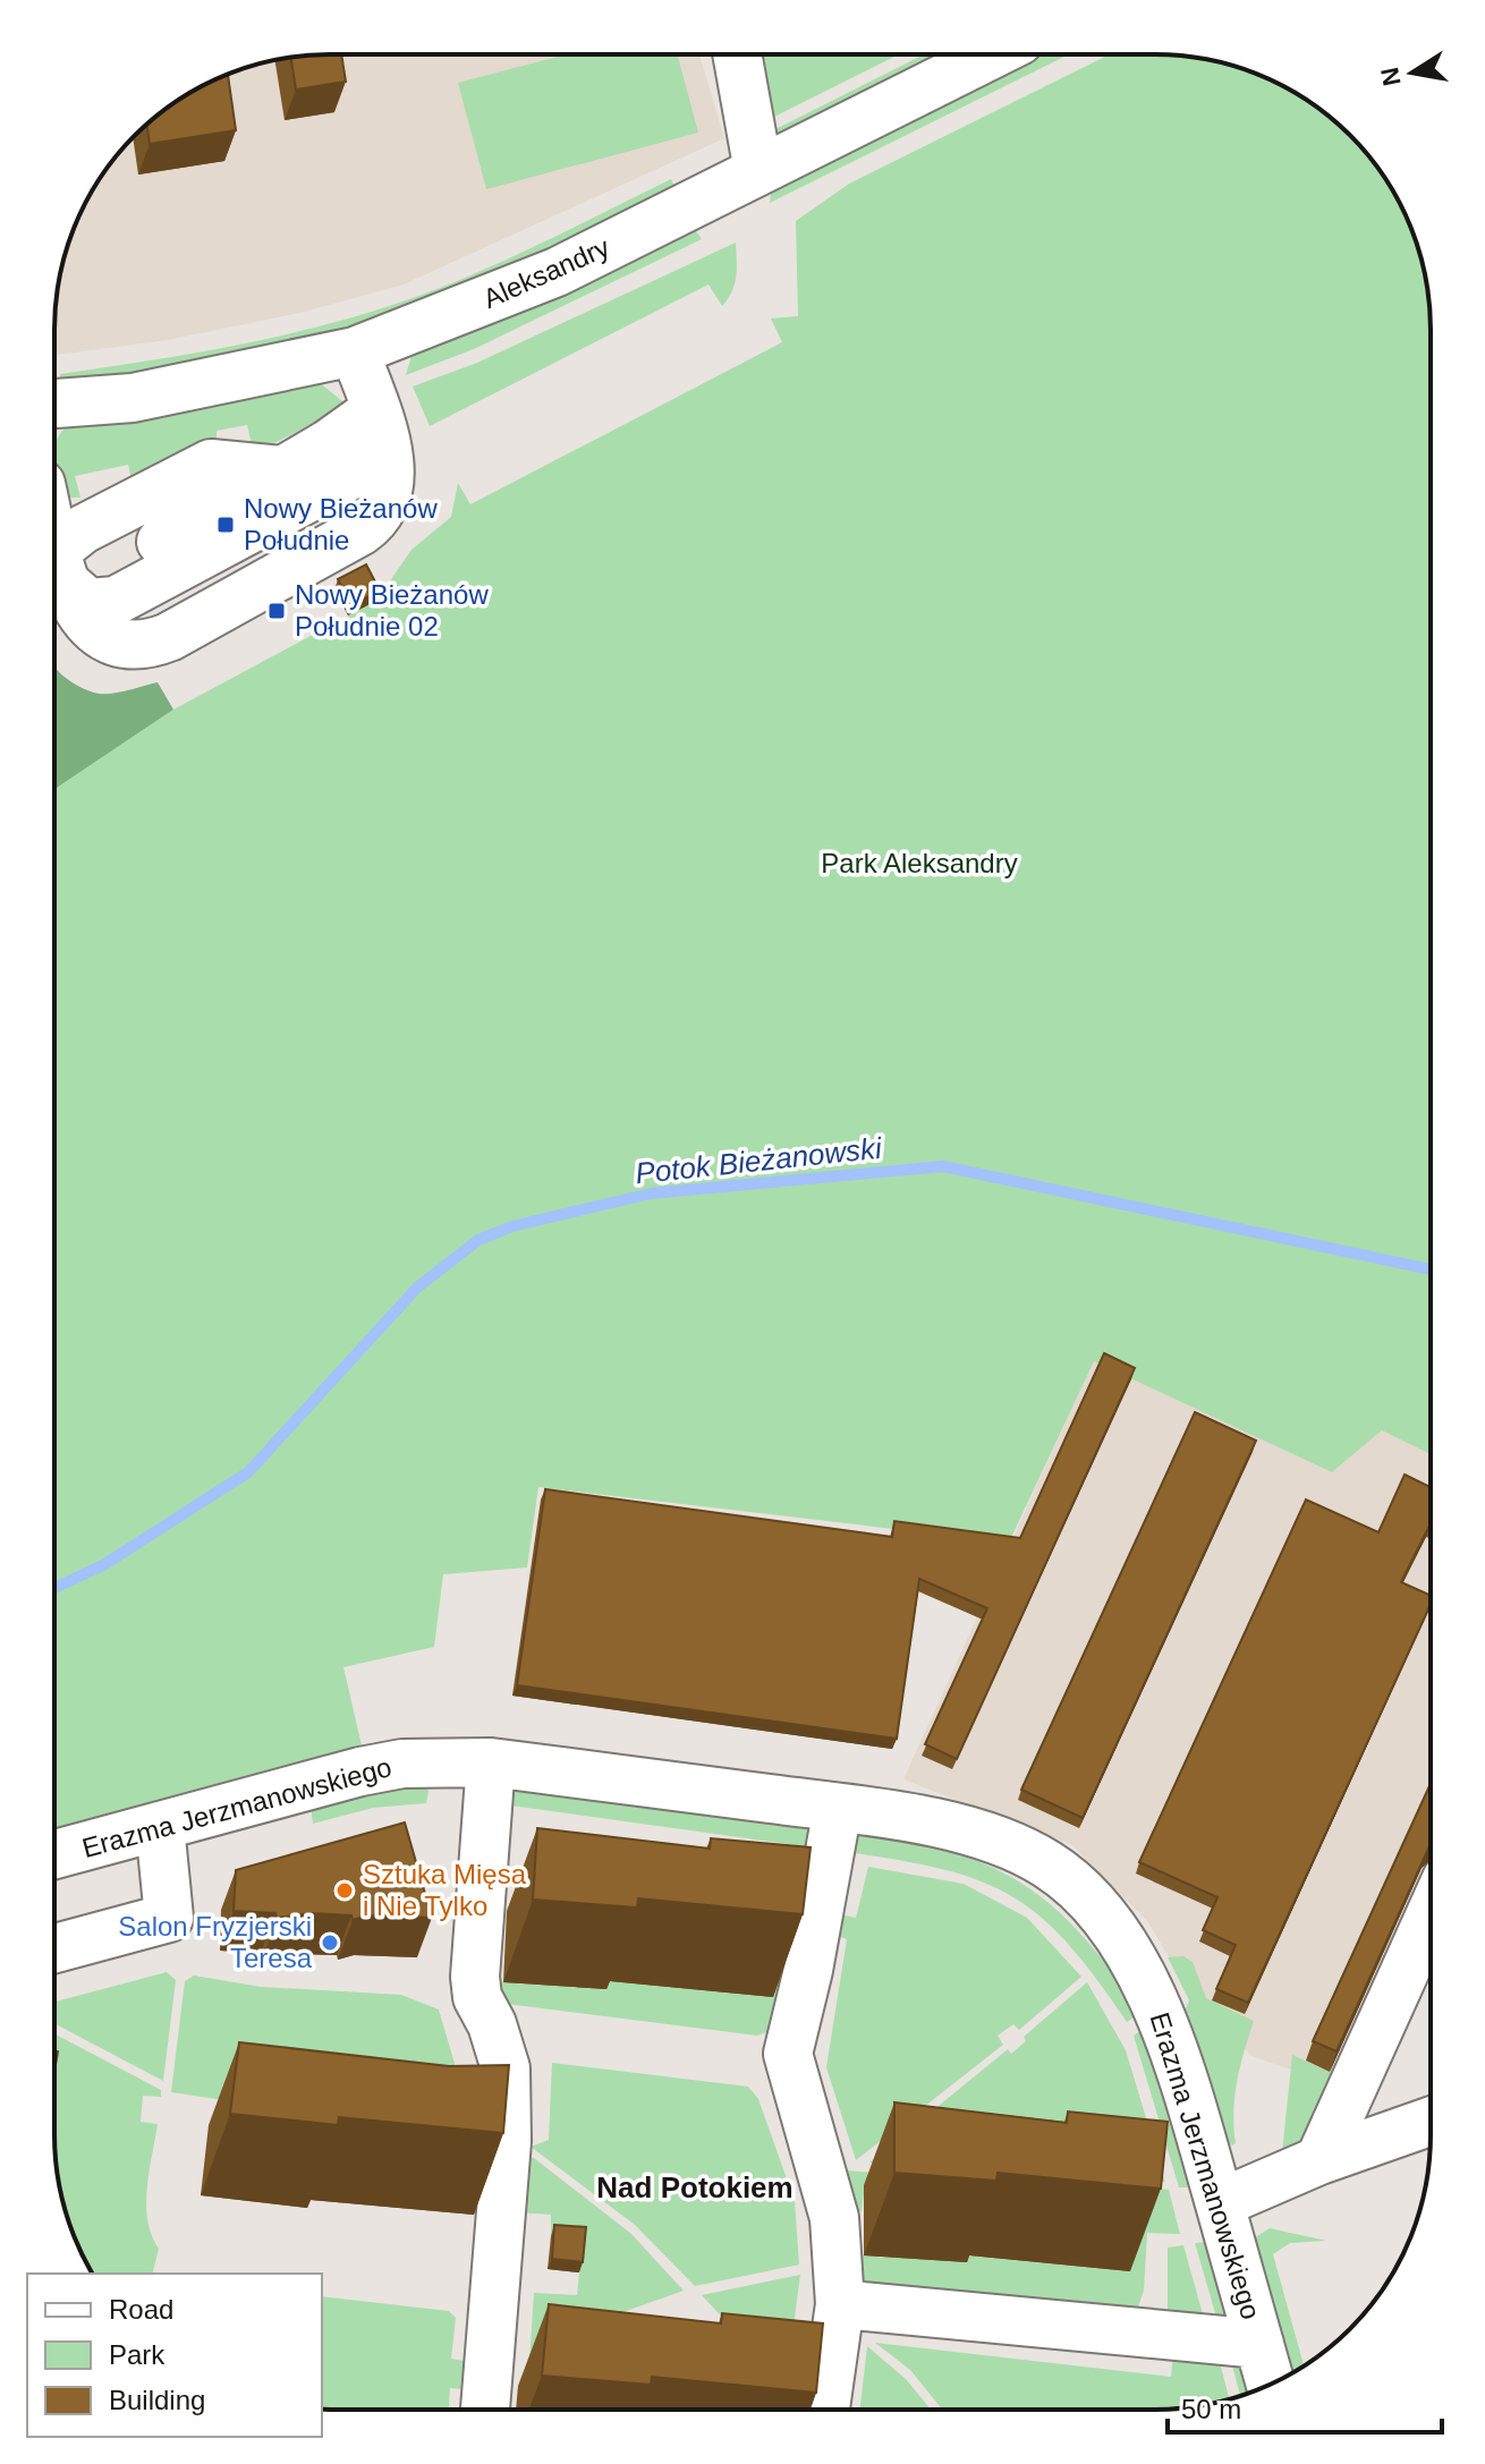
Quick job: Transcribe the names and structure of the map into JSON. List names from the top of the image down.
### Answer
{
  "streets": {
    "street": ["Aleksandry", "Erazma Jerzmanowskiego"]
  },
  "districts": ["Nad Potokiem"],
  "water": ["Potok Bieżanowski"],
  "parks": ["Park Aleksandry"],
  "places": {
    "transit": ["Nowy Bieżanów Południe", "Nowy Bieżanów Południe 02"],
    "other": ["Sztuka Mięsa i Nie Tylko", "Salon Fryzjerski Teresa"]
  },
  "legend": ["Road", "Park", "Building"],
  "scale_bar": "50 m",
  "north": "left"
}
